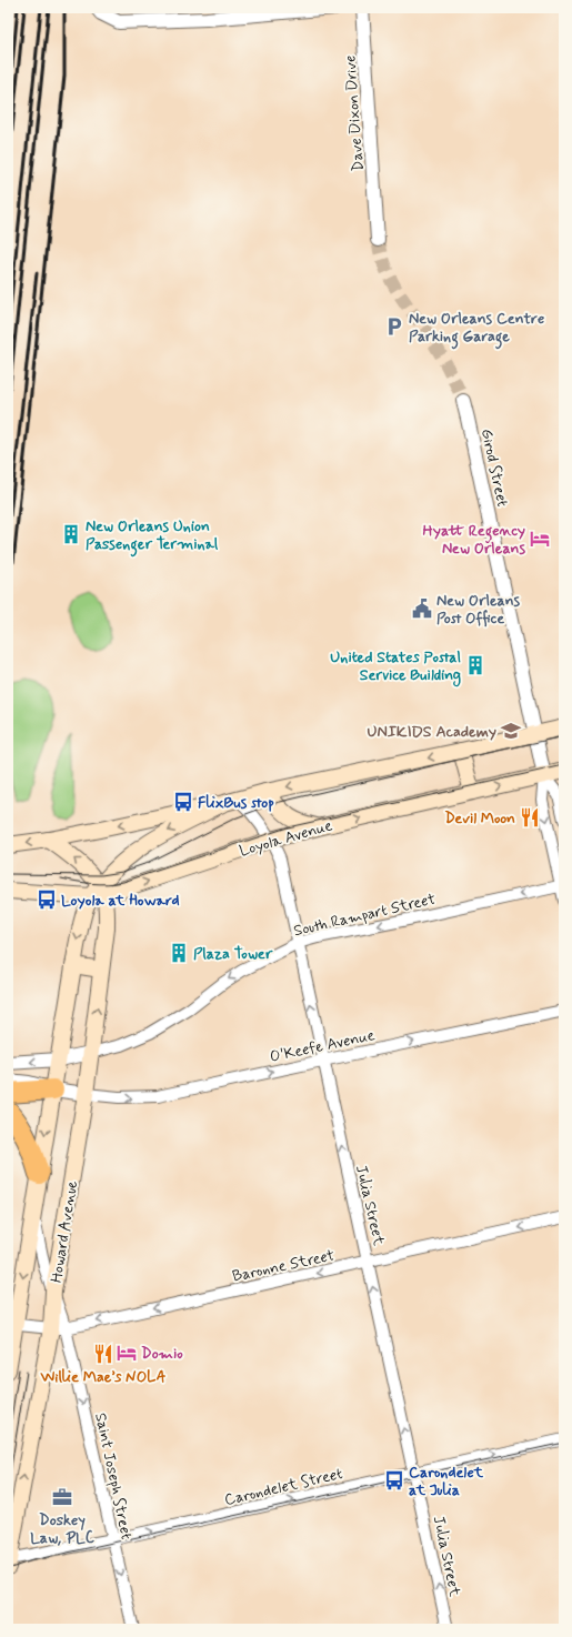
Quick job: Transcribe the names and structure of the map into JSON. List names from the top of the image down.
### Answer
{
  "streets": {
    "main road": ["Loyola Avenue", "Howard Avenue"],
    "street": [
      "Dave Dixon Drive",
      "Girod Street",
      "South Rampart Street",
      "O'Keefe Avenue",
      "Julia Street",
      "Baronne Street",
      "Saint Joseph Street",
      "Carondelet Street"
    ]
  },
  "crossings": [
    ["Girod Street", "Loyola Avenue"],
    ["Girod Street", "South Rampart Street"],
    ["Loyola Avenue", "Julia Street"],
    ["Loyola Avenue", "Howard Avenue"],
    ["South Rampart Street", "Julia Street"],
    ["South Rampart Street", "Howard Avenue"],
    ["O'Keefe Avenue", "Julia Street"],
    ["O'Keefe Avenue", "Howard Avenue"],
    ["Julia Street", "Baronne Street"],
    ["Julia Street", "Carondelet Street"],
    ["Howard Avenue", "Baronne Street"],
    ["Howard Avenue", "Saint Joseph Street"],
    ["Howard Avenue", "Carondelet Street"],
    ["Baronne Street", "Saint Joseph Street"],
    ["Saint Joseph Street", "Carondelet Street"]
  ],
  "one_way": [
    "South Rampart Street",
    "O'Keefe Avenue",
    "Julia Street",
    "Baronne Street",
    "Saint Joseph Street",
    "Carondelet Street"
  ],
  "places": {
    "parking": ["New Orleans Centre Parking Garage"],
    "building": ["New Orleans Union Passenger Terminal", "United States Postal Service Building", "Plaza Tower"],
    "hotel": ["Hyatt Regency New Orleans", "Domio"],
    "public building": ["New Orleans Post Office"],
    "school or university": ["UNIKIDS Academy"],
    "bus stop": ["FlixBus stop", "Loyola at Howard", "Carondelet at Julia"],
    "restaurant": ["Devil Moon", "Willie Mae’s NOLA"],
    "office": ["Doskey Law, PLC"]
  }
}
